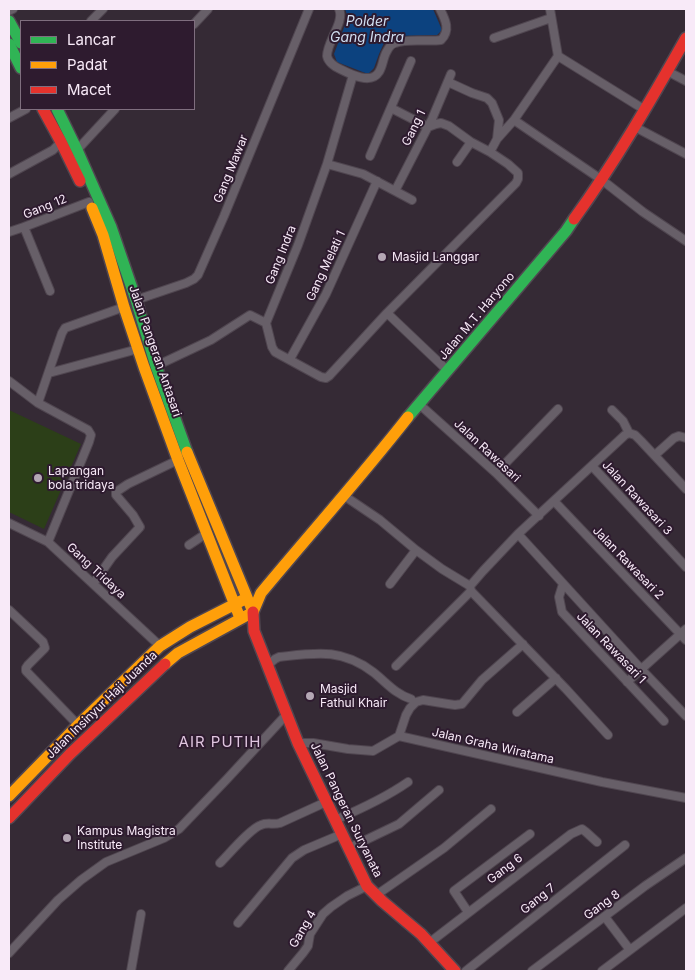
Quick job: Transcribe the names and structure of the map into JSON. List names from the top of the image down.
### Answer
{
  "streets": {
    "main road": [
      "Jalan M.T. Haryono",
      "Jalan Pangeran Antasari",
      "Jalan Insinyur Haji Juanda",
      "Jalan Pangeran Suryanata"
    ],
    "street": [
      "Gang 1",
      "Gang Mawar",
      "Gang 12",
      "Gang Indra",
      "Gang Melati 1",
      "Jalan Rawasari",
      "Jalan Rawasari 3",
      "Jalan Rawasari 2",
      "Gang Tridaya",
      "Jalan Rawasari 1",
      "Jalan Graha Wiratama",
      "Gang 6",
      "Gang 7",
      "Gang 8",
      "Gang 4"
    ]
  },
  "crossings": [
    ["Gang Mawar", "Jalan Pangeran Antasari"],
    ["Gang 12", "Jalan Pangeran Antasari"],
    ["Jalan M.T. Haryono", "Jalan Pangeran Antasari"],
    ["Jalan M.T. Haryono", "Jalan Rawasari"],
    ["Jalan M.T. Haryono", "Jalan Insinyur Haji Juanda"],
    ["Jalan M.T. Haryono", "Jalan Pangeran Suryanata"],
    ["Jalan Pangeran Antasari", "Jalan Insinyur Haji Juanda"],
    ["Jalan Pangeran Antasari", "Jalan Pangeran Suryanata"],
    ["Gang Tridaya", "Jalan Insinyur Haji Juanda"],
    ["Jalan Insinyur Haji Juanda", "Jalan Pangeran Suryanata"],
    ["Jalan Pangeran Suryanata", "Gang 6"],
    ["Jalan Pangeran Suryanata", "Gang 4"]
  ],
  "districts": ["AIR PUTIH"],
  "water": ["Polder Gang Indra"],
  "places": [
    "Masjid Langgar",
    "Lapangan bola tridaya",
    "Masjid Fathul Khair",
    "Kampus Magistra Institute"
  ],
  "legend": ["Lancar", "Padat", "Macet"]
}
